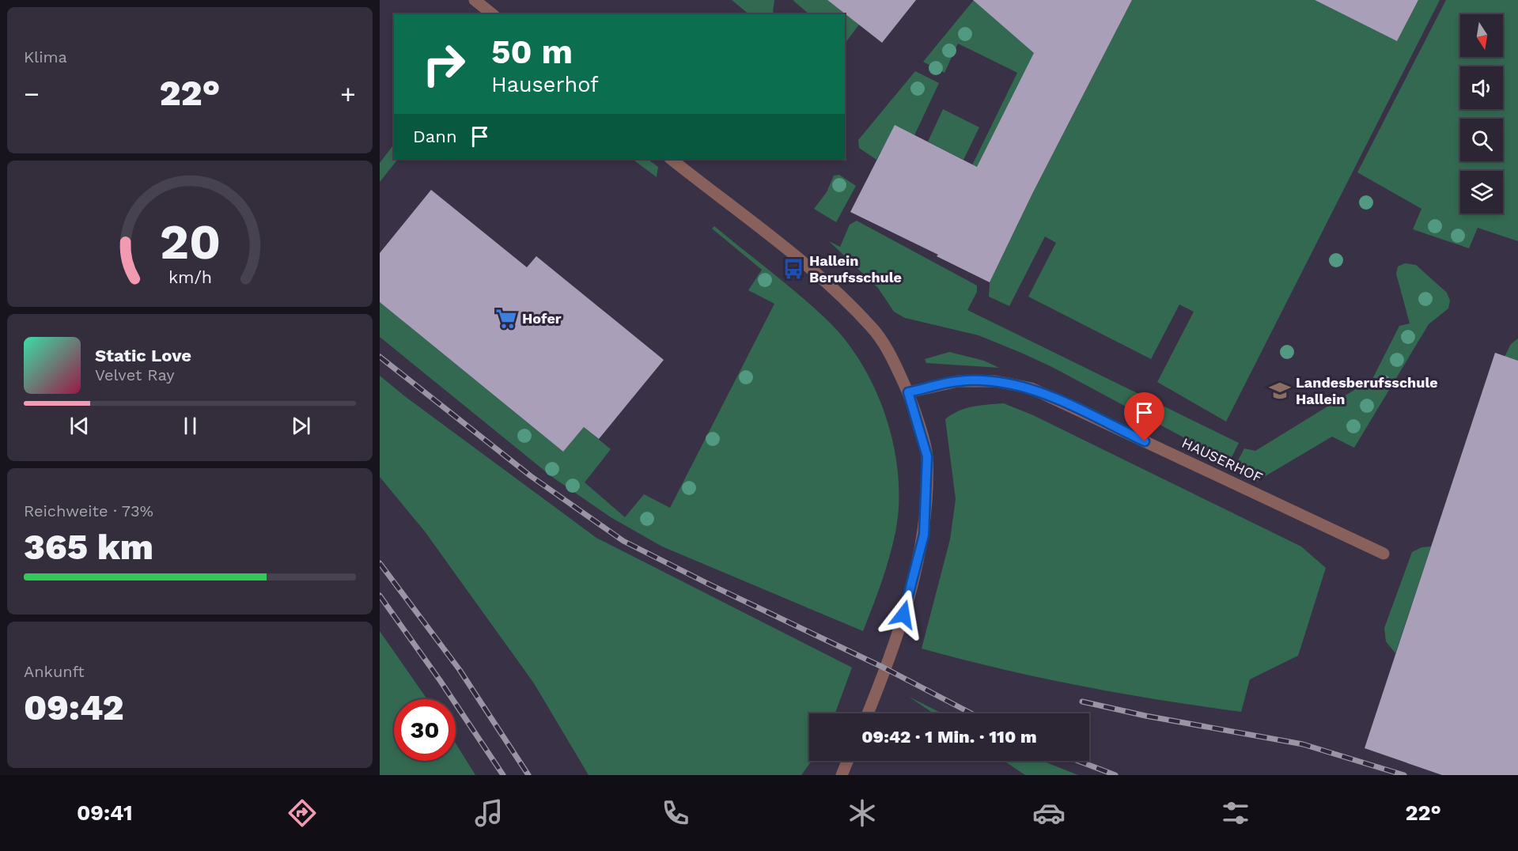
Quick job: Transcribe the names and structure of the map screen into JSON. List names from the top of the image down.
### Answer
{
  "streets": {
    "street": ["HAUSERHOF"]
  },
  "places": {
    "bus stop": ["Hallein Berufsschule"],
    "supermarket": ["Hofer"],
    "school or university": ["Landesberufsschule Hallein"]
  },
  "north": "bottom",
  "page": {
    "tile": [
      "Klima",
      ["Reichweite · 73%", "365 km"],
      ["Ankunft", "09:42"]
    ],
    "turn": ["50 m", "Hauserhof"],
    "heat": ["−", "22°", "+"],
    "then": "Dann",
    "song": ["Static Love", "Velvet Ray"],
    "limit": "30",
    "trip": "09:42 · 1 Min. · 110 m",
    "tabs": ["09:41", "22°"],
    "gauge": ["20", "km/h"]
  }
}
